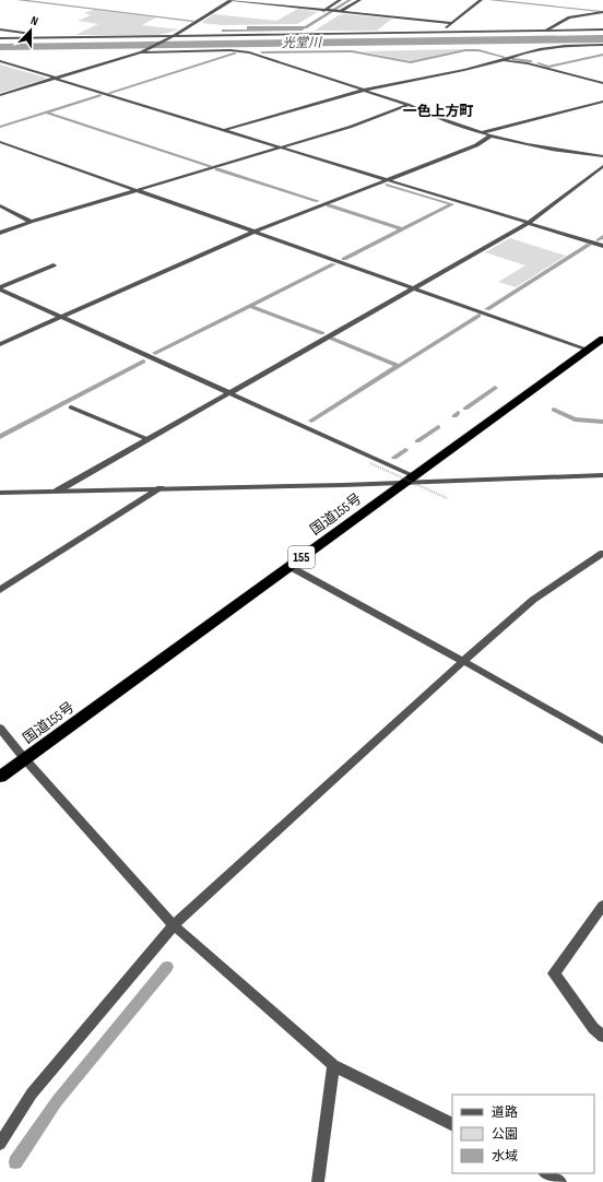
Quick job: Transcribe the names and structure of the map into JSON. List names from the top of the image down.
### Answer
{
  "streets": {
    "highway": ["国道155号", "155"]
  },
  "districts": ["一色上方町"],
  "water": ["光堂川"],
  "legend": ["道路", "公園", "水域"],
  "north": "top"
}
